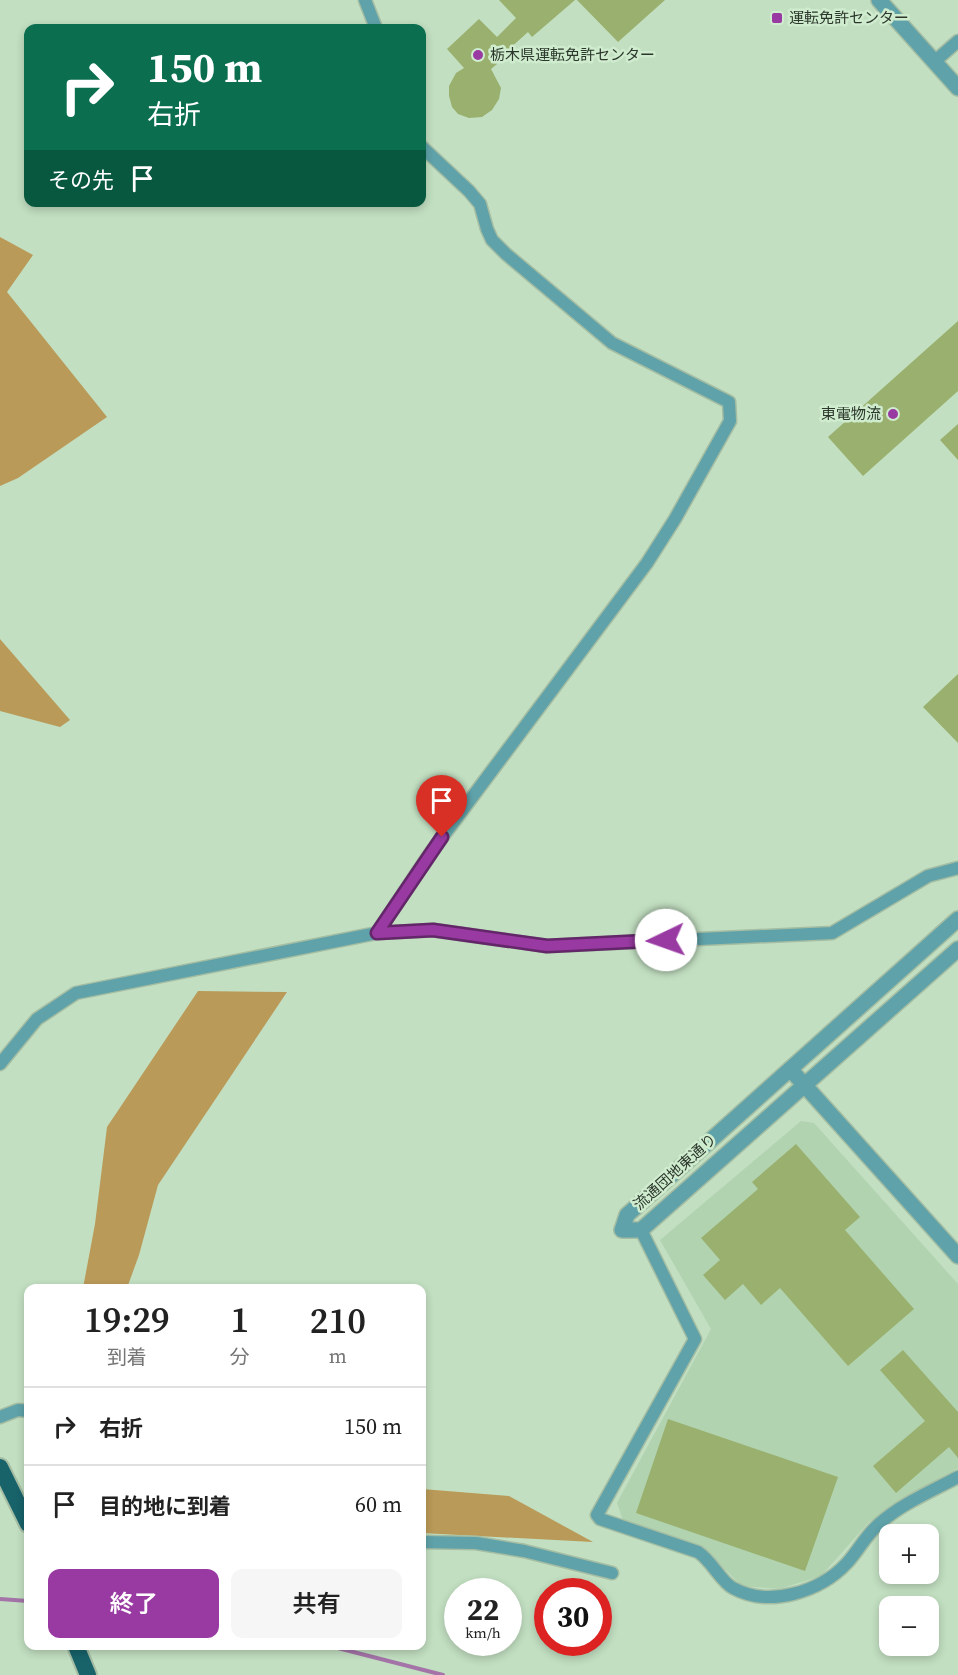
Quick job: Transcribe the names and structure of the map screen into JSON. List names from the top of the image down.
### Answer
{
  "streets": {
    "street": ["流通団地東通り"]
  },
  "places": {
    "transit": ["運転免許センター"],
    "other": ["栃木県運転免許センター", "東電物流"]
  },
  "page": {
    "turn": ["150 m", "右折"],
    "then": "その先",
    "eta": [
      "19:29",
      "到着",
      "1",
      "分",
      "210",
      "m"
    ],
    "list": [
      {
        "name": "右折",
        "value": "150 m"
      },
      {
        "name": "目的地に到着",
        "value": "60 m"
      }
    ],
    "map_buttons": ["+", "−"],
    "buttons": ["終了", "共有"],
    "speed": "22 km/h",
    "limit": "30"
  }
}
